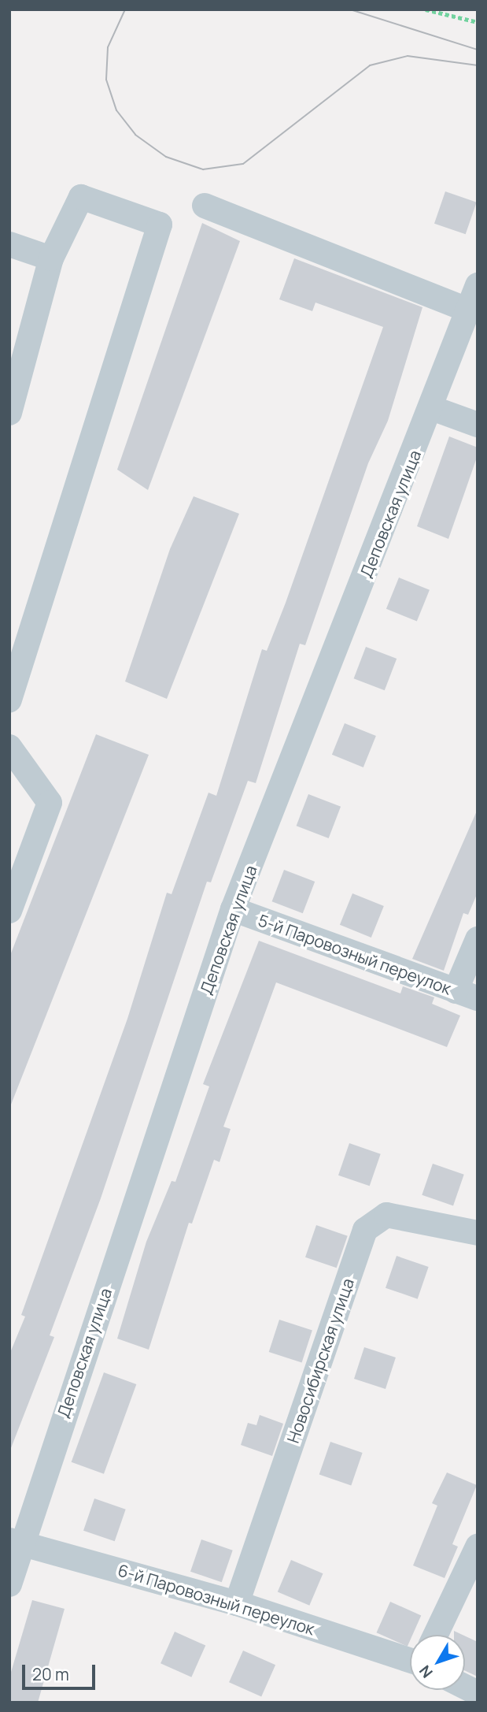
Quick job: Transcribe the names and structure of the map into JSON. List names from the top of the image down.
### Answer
{
  "streets": {
    "street": [
      "Деповская улица",
      "5-й Паровозный переулок",
      "Новосибирская улица",
      "6-й Паровозный переулок"
    ]
  },
  "crossings": [
    ["Деповская улица", "5-й Паровозный переулок"],
    ["Деповская улица", "6-й Паровозный переулок"],
    ["Новосибирская улица", "6-й Паровозный переулок"]
  ],
  "scale_bar": "20 m",
  "north": "bottom left"
}
